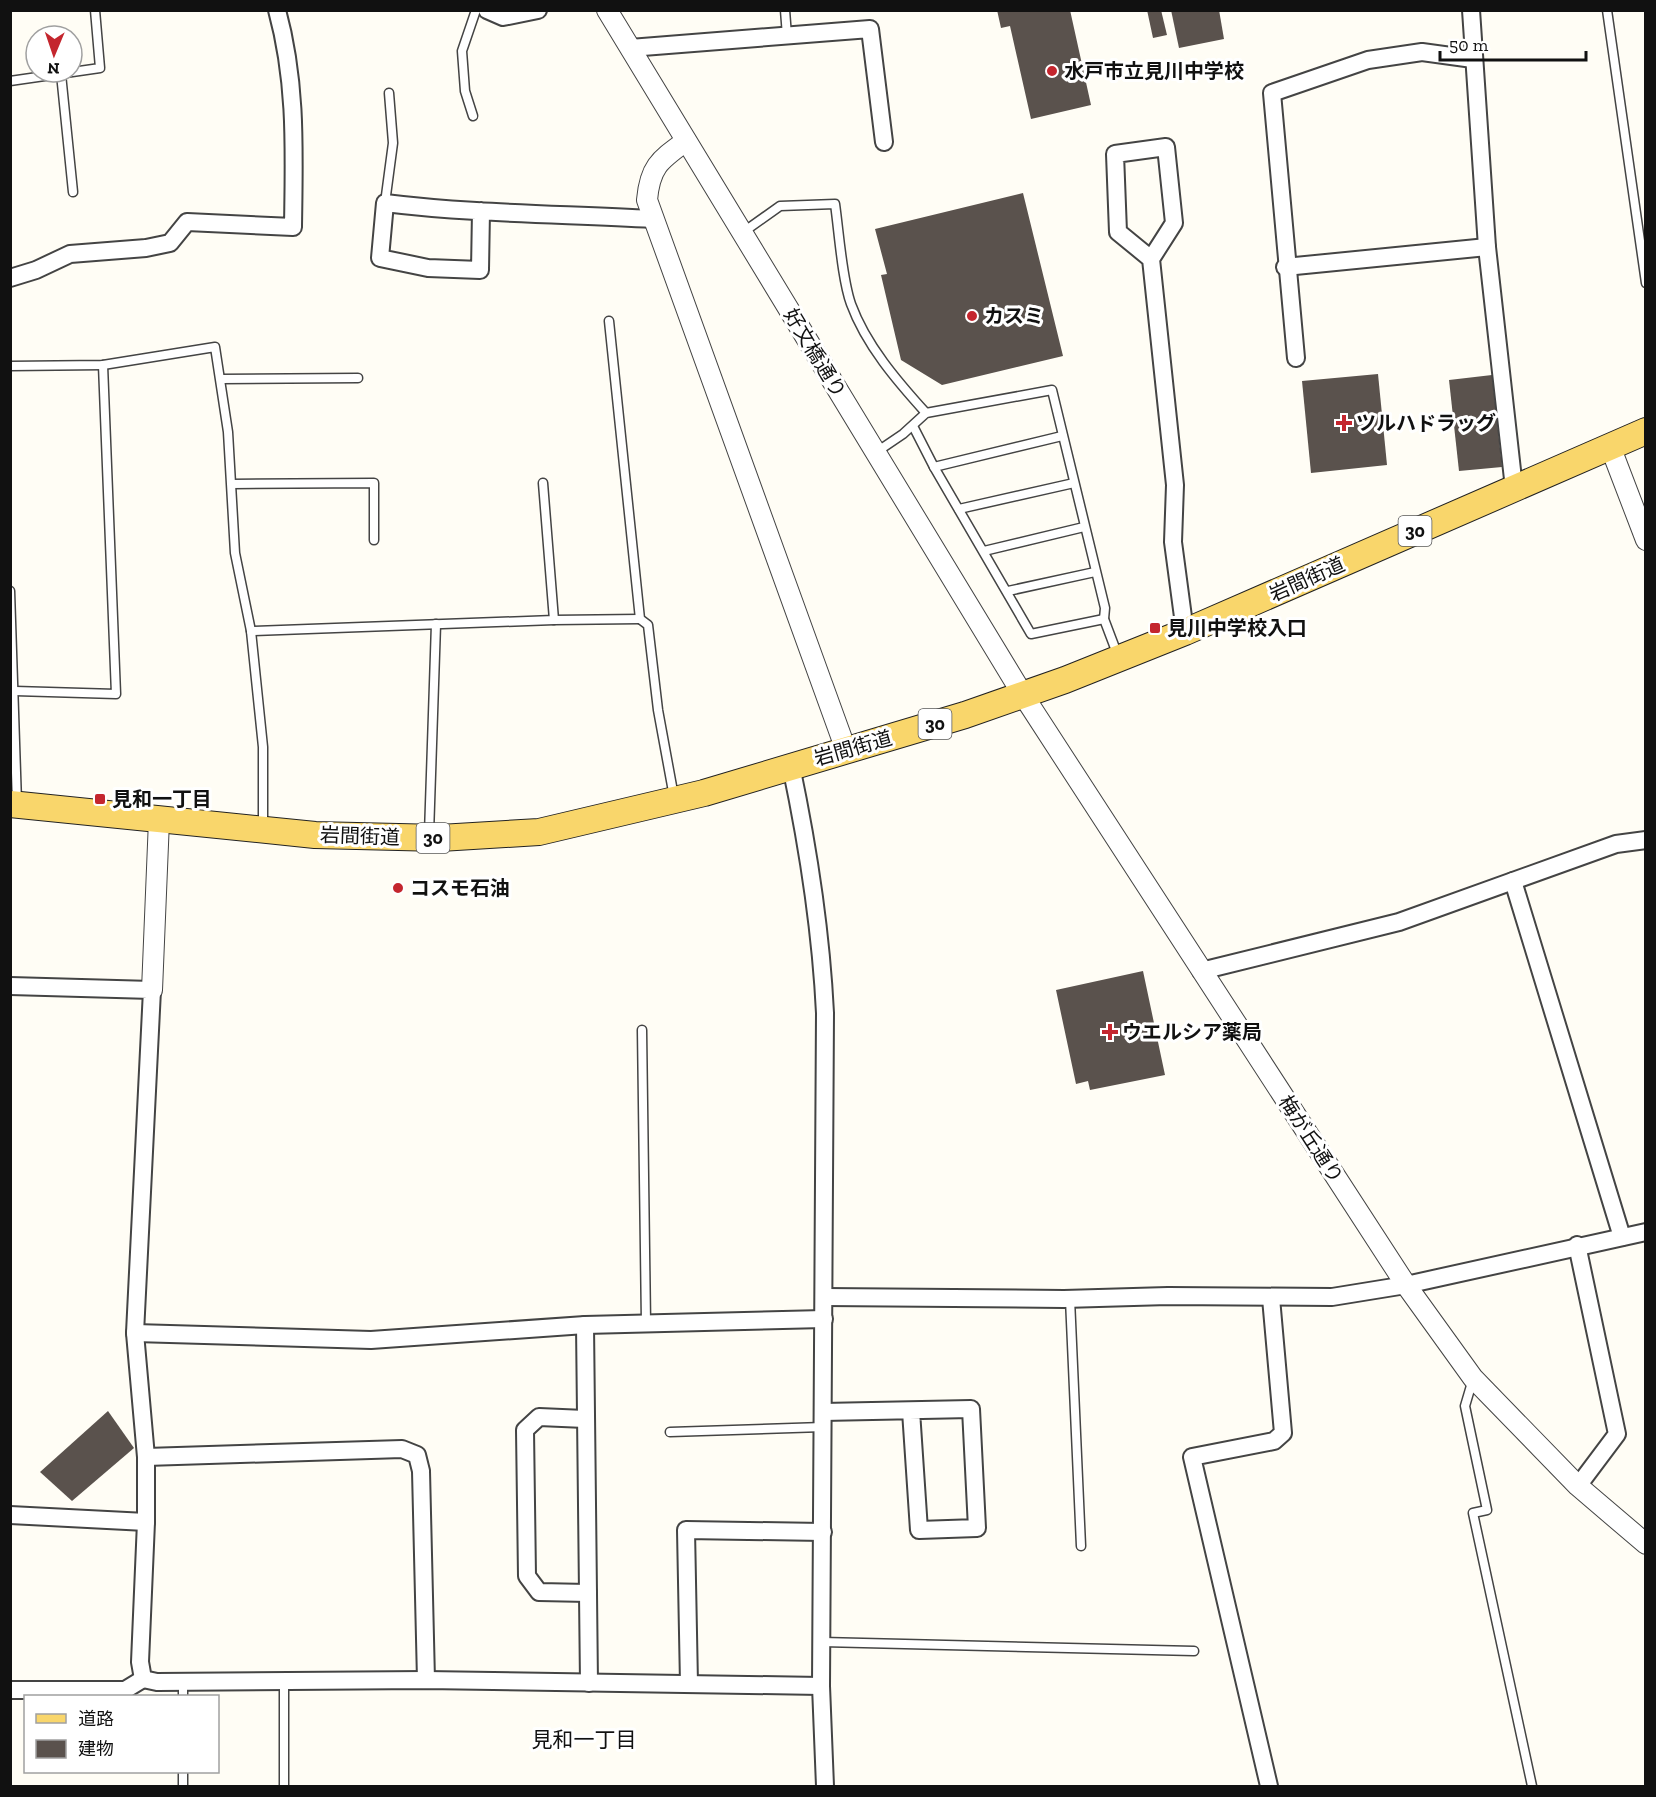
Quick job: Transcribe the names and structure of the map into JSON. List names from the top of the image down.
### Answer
{
  "streets": {
    "main road": ["30", "岩間街道"],
    "street": ["好文橋通り", "梅が丘通り"]
  },
  "crossings": [
    ["好文橋通り", "岩間街道"],
    ["好文橋通り", "梅が丘通り"],
    ["岩間街道", "梅が丘通り"]
  ],
  "districts": ["見和一丁目"],
  "places": {
    "other": ["水戸市立見川中学校", "カスミ", "コスモ石油"],
    "health": ["ツルハドラッグ", "ウエルシア薬局"],
    "transit": ["見川中学校入口", "見和一丁目"]
  },
  "legend": ["道路", "建物"],
  "scale_bar": "50 m",
  "north": "bottom"
}
